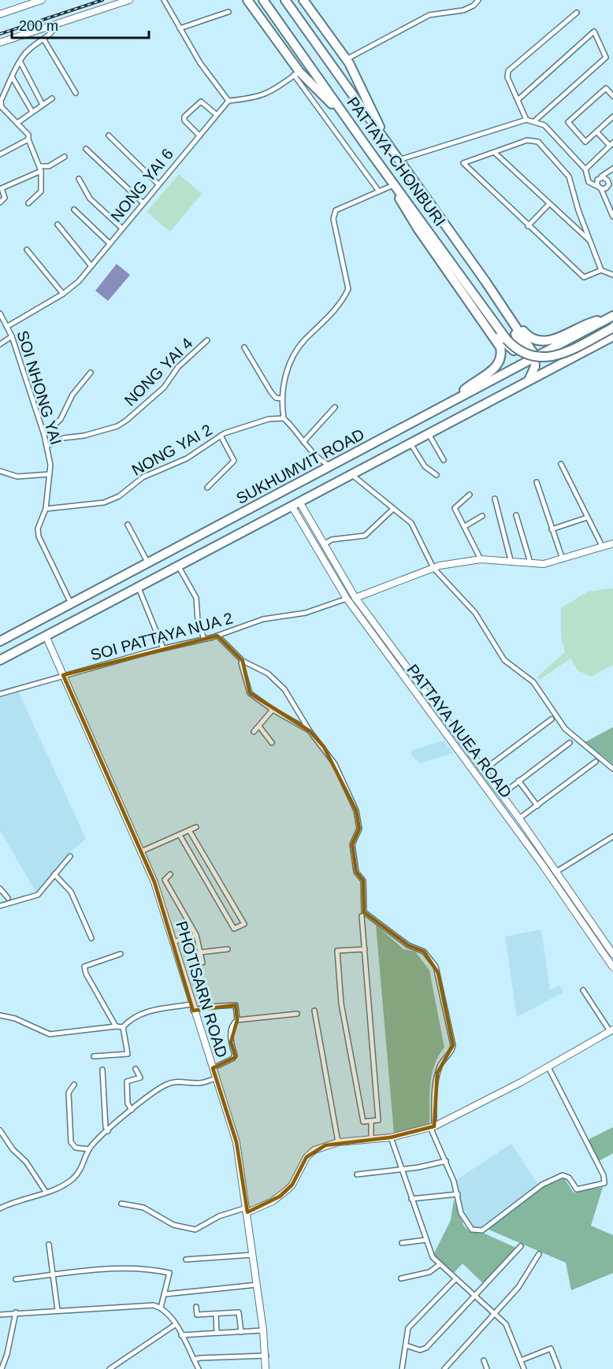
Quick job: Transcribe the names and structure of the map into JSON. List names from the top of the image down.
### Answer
{
  "streets": {
    "highway": ["PATTAYA-CHONBURI", "SUKHUMVIT ROAD"],
    "street": [
      "NONG YAI 6",
      "NONG YAI 4",
      "SOI NHONG YAI",
      "NONG YAI 2",
      "SOI PATTAYA NUA 2",
      "PATTAYA NUEA ROAD",
      "PHOTISARN ROAD"
    ]
  },
  "crossings": [
    ["NONG YAI 6", "SOI NHONG YAI"],
    ["NONG YAI 4", "SOI NHONG YAI"],
    ["SOI NHONG YAI", "NONG YAI 2"],
    ["SOI NHONG YAI", "SUKHUMVIT ROAD"],
    ["SUKHUMVIT ROAD", "PATTAYA NUEA ROAD"],
    ["SUKHUMVIT ROAD", "PHOTISARN ROAD"],
    ["SOI PATTAYA NUA 2", "PATTAYA NUEA ROAD"],
    ["SOI PATTAYA NUA 2", "PHOTISARN ROAD"]
  ],
  "scale_bar": "200 m"
}
